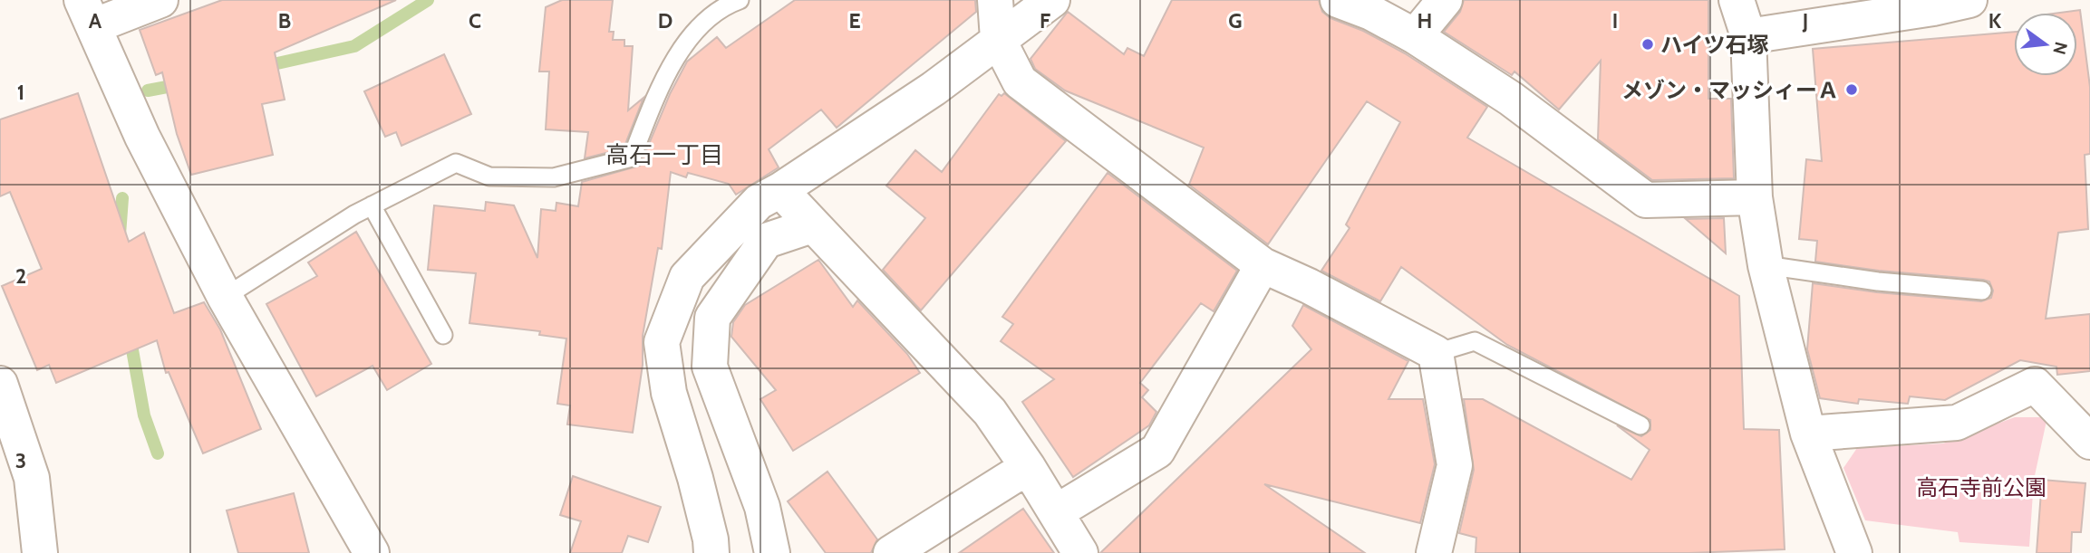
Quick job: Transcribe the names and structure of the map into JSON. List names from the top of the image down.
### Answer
{
  "districts": ["高石一丁目"],
  "parks": ["高石寺前公園"],
  "places": ["ハイツ石塚", "メゾン・マッシィーＡ"],
  "north": "right",
  "grid": {
    "columns": [
      "A",
      "B",
      "C",
      "D",
      "E",
      "F",
      "G",
      "H",
      "I",
      "J",
      "K"
    ],
    "rows": ["1", "2", "3"]
  }
}
